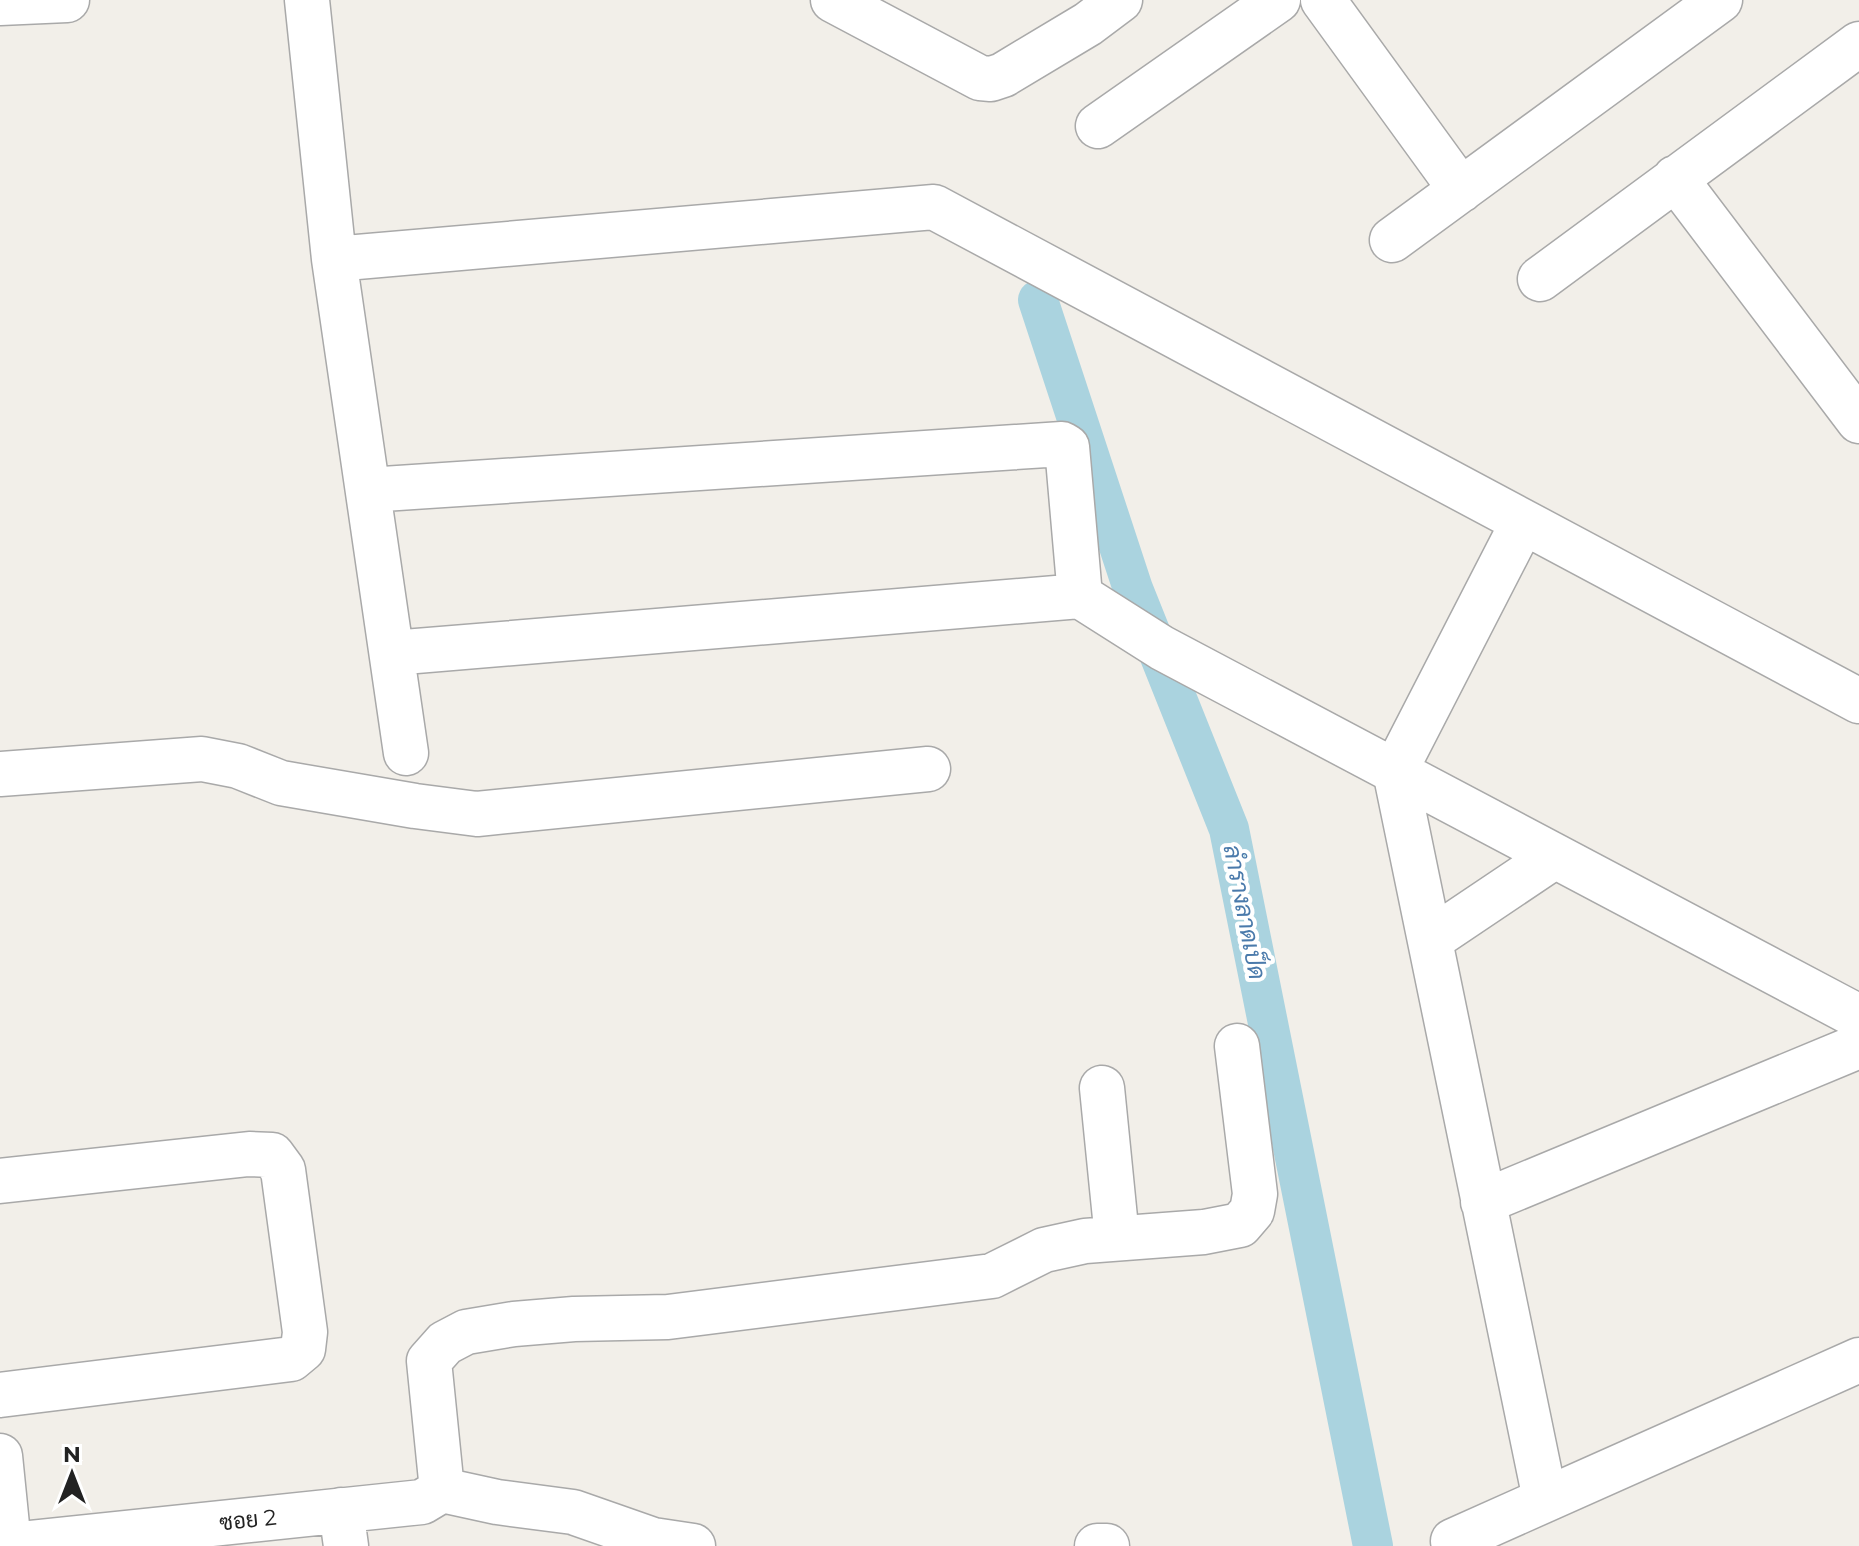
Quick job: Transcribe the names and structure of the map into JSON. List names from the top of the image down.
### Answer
{
  "streets": {
    "street": ["ซอย 2"]
  },
  "water": ["ลำรางลาดเป็ด"],
  "north": "top"
}
